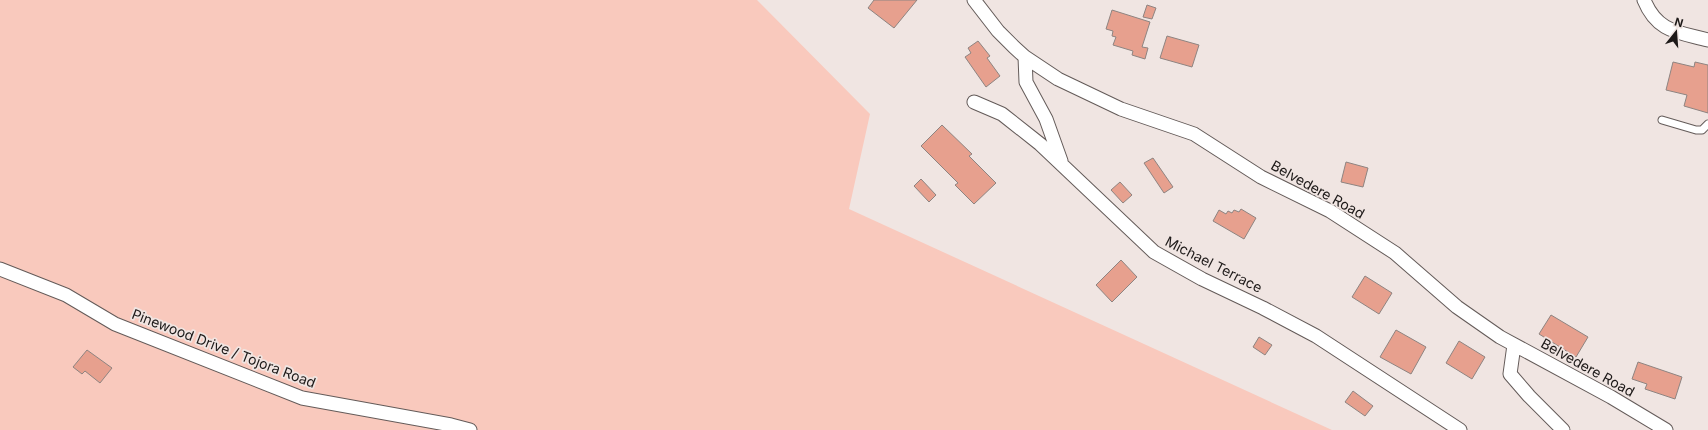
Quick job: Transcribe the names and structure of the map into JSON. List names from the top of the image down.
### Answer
{
  "streets": {
    "street": ["Belvedere Road", "Michael Terrace", "Pinewood Drive / Tojora Road"]
  },
  "north": "top"
}
